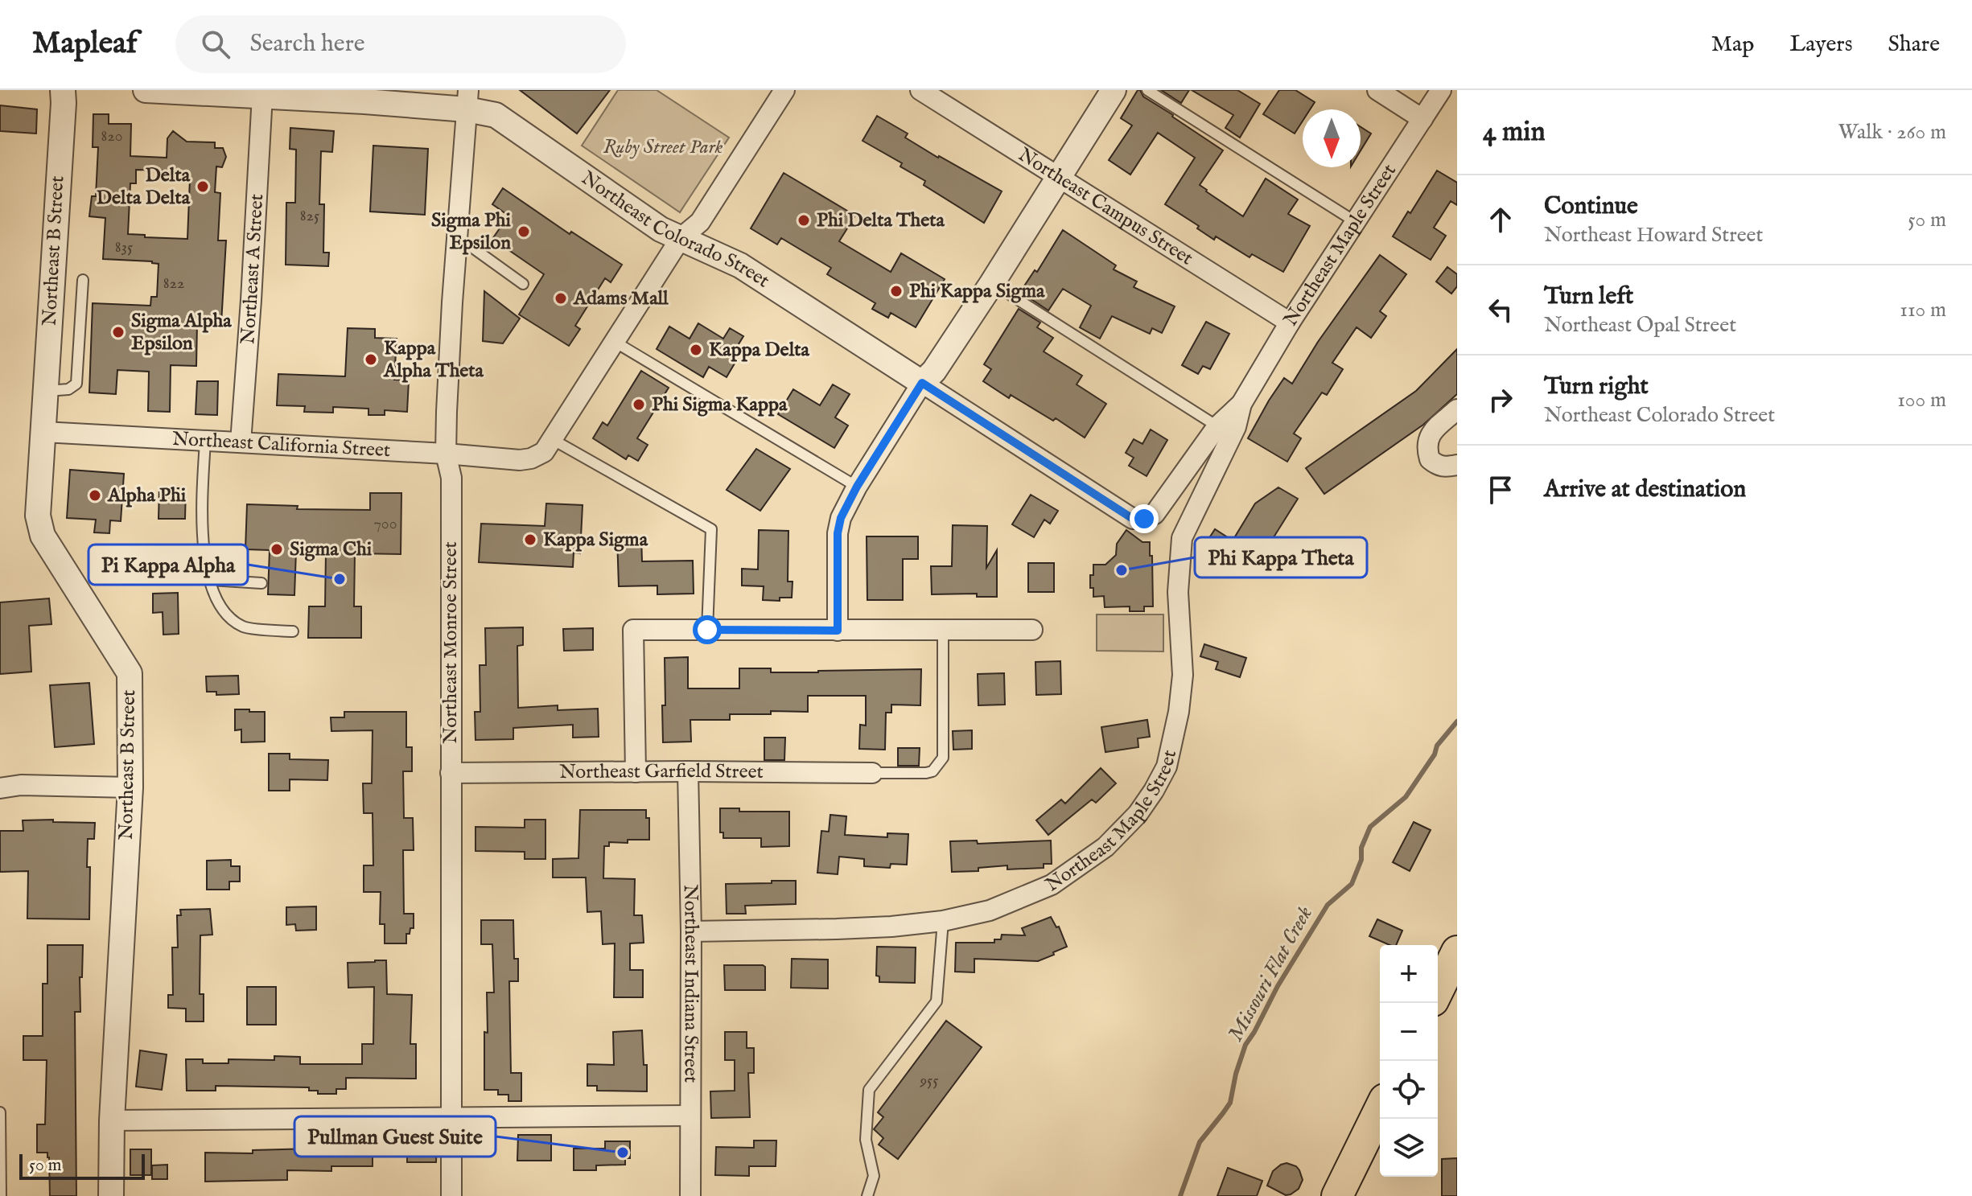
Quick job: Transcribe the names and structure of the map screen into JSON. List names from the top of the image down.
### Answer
{
  "streets": {
    "street": [
      "Northeast Campus Street",
      "Northeast Colorado Street",
      "Northeast Maple Street",
      "Northeast B Street",
      "Northeast A Street",
      "Northeast California Street",
      "Northeast Monroe Street",
      "Northeast Garfield Street",
      "Northeast Indiana Street"
    ]
  },
  "crossings": [
    ["Northeast Campus Street", "Northeast Maple Street"],
    ["Northeast Colorado Street", "Northeast Maple Street"],
    ["Northeast Colorado Street", "Northeast A Street"],
    ["Northeast Colorado Street", "Northeast Monroe Street"],
    ["Northeast Maple Street", "Northeast Indiana Street"],
    ["Northeast B Street", "Northeast California Street"],
    ["Northeast A Street", "Northeast California Street"],
    ["Northeast California Street", "Northeast Monroe Street"],
    ["Northeast Monroe Street", "Northeast Garfield Street"],
    ["Northeast Garfield Street", "Northeast Indiana Street"]
  ],
  "water": ["Missouri Flat Creek"],
  "parks": ["Ruby Street Park"],
  "places": [
    "Delta Delta Delta",
    "Phi Delta Theta",
    "Sigma Phi Epsilon",
    "Phi Kappa Sigma",
    "Adams Mall",
    "Sigma Alpha Epsilon",
    "Kappa Delta",
    "Kappa Alpha Theta",
    "Phi Sigma Kappa",
    "Alpha Phi",
    "Kappa Sigma",
    "Sigma Chi",
    "Phi Kappa Theta",
    "Pi Kappa Alpha",
    "Pullman Guest Suite"
  ],
  "house_numbers": [
    "820",
    "825",
    "835",
    "822",
    "700",
    "955"
  ],
  "scale_bar": "50 m",
  "north": "bottom",
  "page": {
    "header": "Mapleaf",
    "search": "Search here",
    "nav": ["Map", "Layers", "Share"],
    "heading": ["4 min", "Walk · 260 m"],
    "list": [
      ["Continue", "Northeast Howard Street", "50 m"],
      ["Turn left", "Northeast Opal Street", "110 m"],
      ["Turn right", "Northeast Colorado Street", "100 m"],
      "Arrive at destination"
    ],
    "map_buttons": ["+", "−"],
    "scale": "50 m"
  }
}
